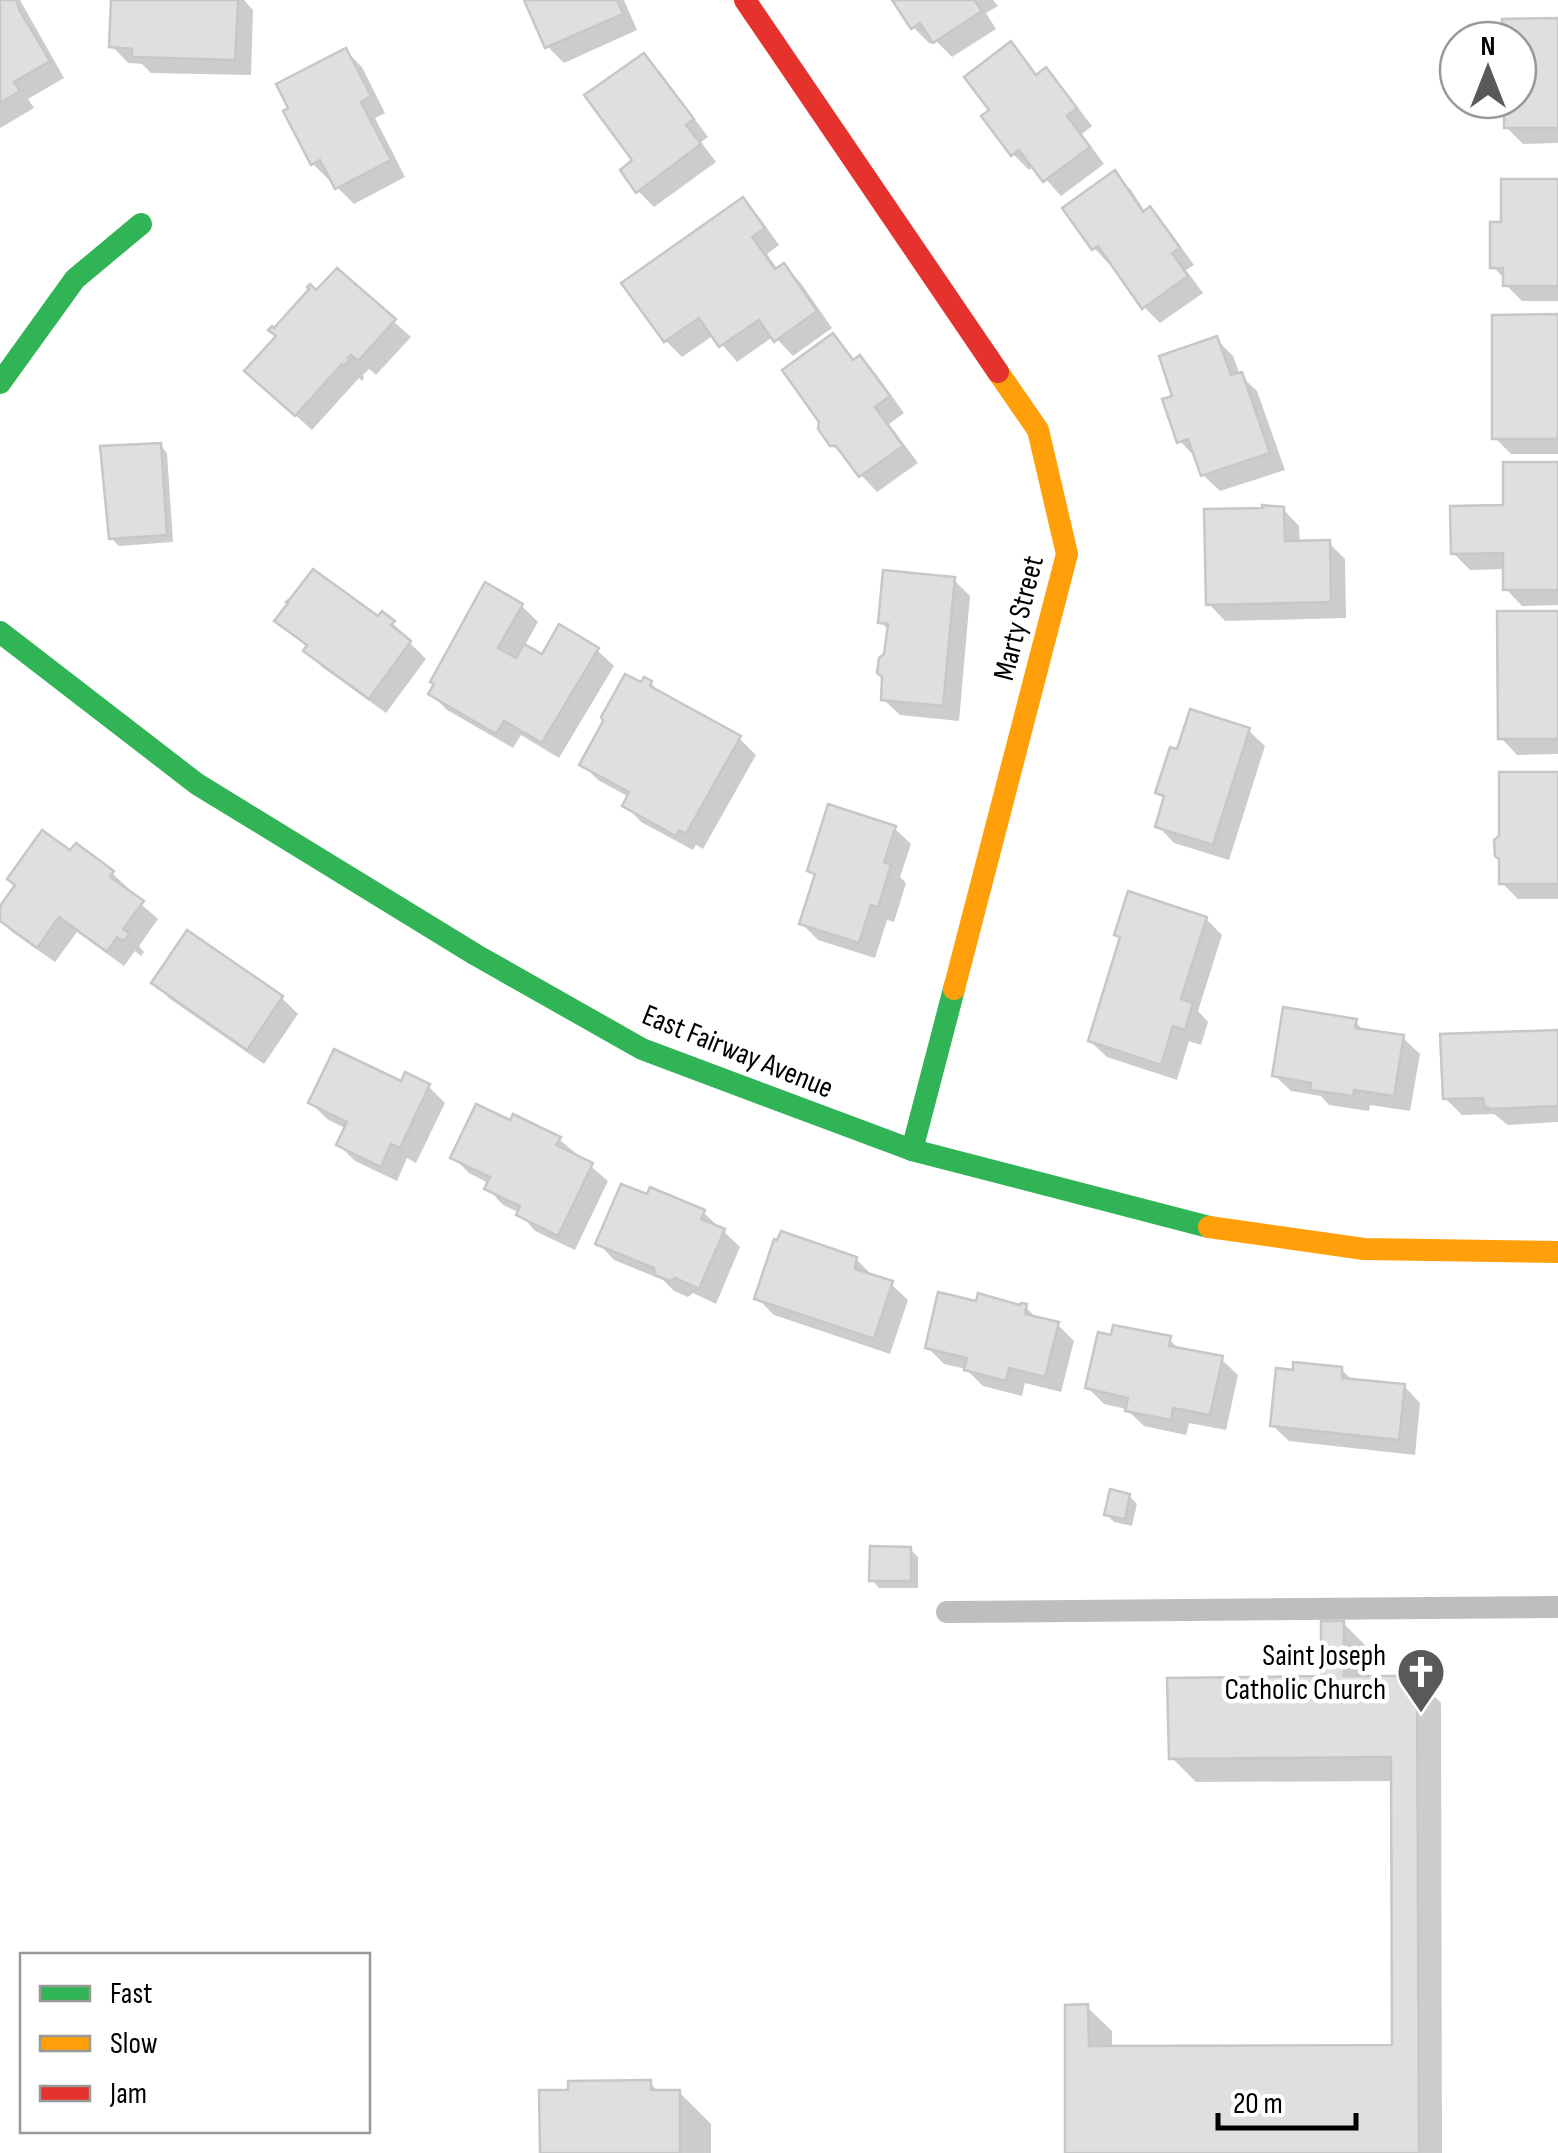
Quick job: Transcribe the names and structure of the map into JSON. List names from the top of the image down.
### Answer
{
  "streets": {
    "street": ["Marty Street", "East Fairway Avenue"]
  },
  "crossings": [
    ["Marty Street", "East Fairway Avenue"]
  ],
  "places": {
    "church": ["Saint Joseph Catholic Church"]
  },
  "legend": ["Fast", "Slow", "Jam"],
  "scale_bar": "20 m",
  "north": "top"
}
